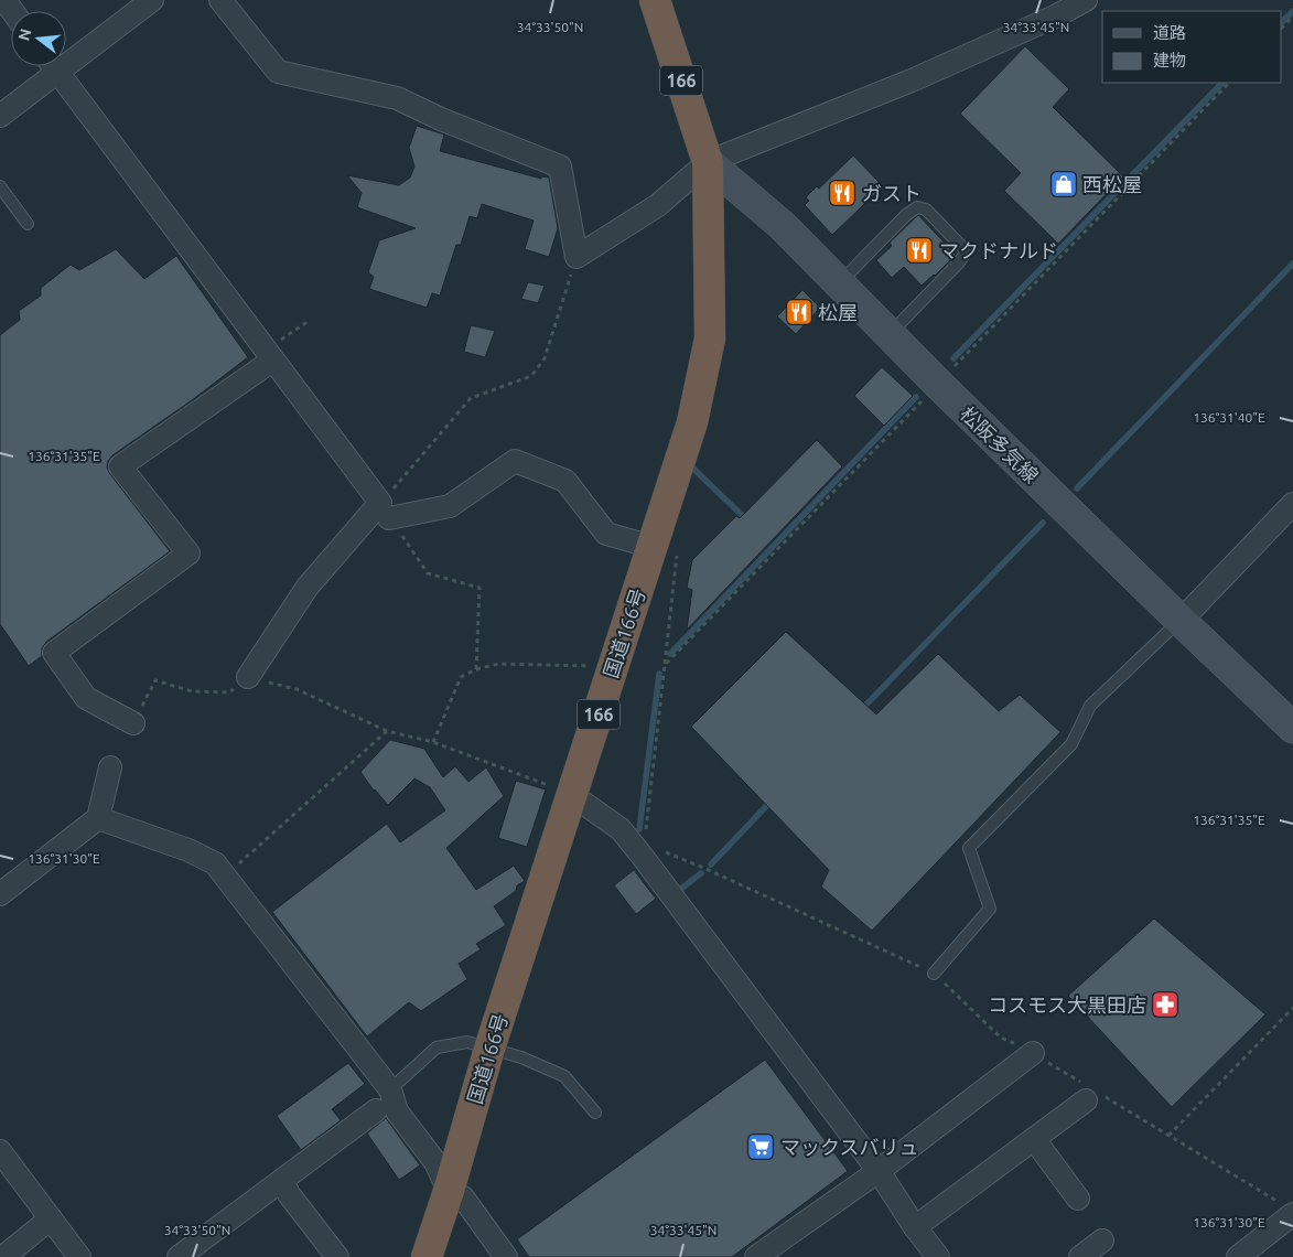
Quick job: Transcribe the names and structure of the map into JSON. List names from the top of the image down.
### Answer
{
  "streets": {
    "highway": ["166", "国道166号"],
    "main road": ["松阪多気線"]
  },
  "crossings": [
    ["松阪多気線", "国道166号"]
  ],
  "places": {
    "shop": ["西松屋"],
    "restaurant": ["ガスト", "マクドナルド", "松屋"],
    "pharmacy": ["コスモス大黒田店"],
    "supermarket": ["マックスバリュ"]
  },
  "legend": ["道路", "建物"],
  "north": "left",
  "coordinates": [
    "34°33'50\"N",
    "34°33'45\"N",
    "136°31'40\"E",
    "136°31'35\"E",
    "136°31'30\"E"
  ]
}
